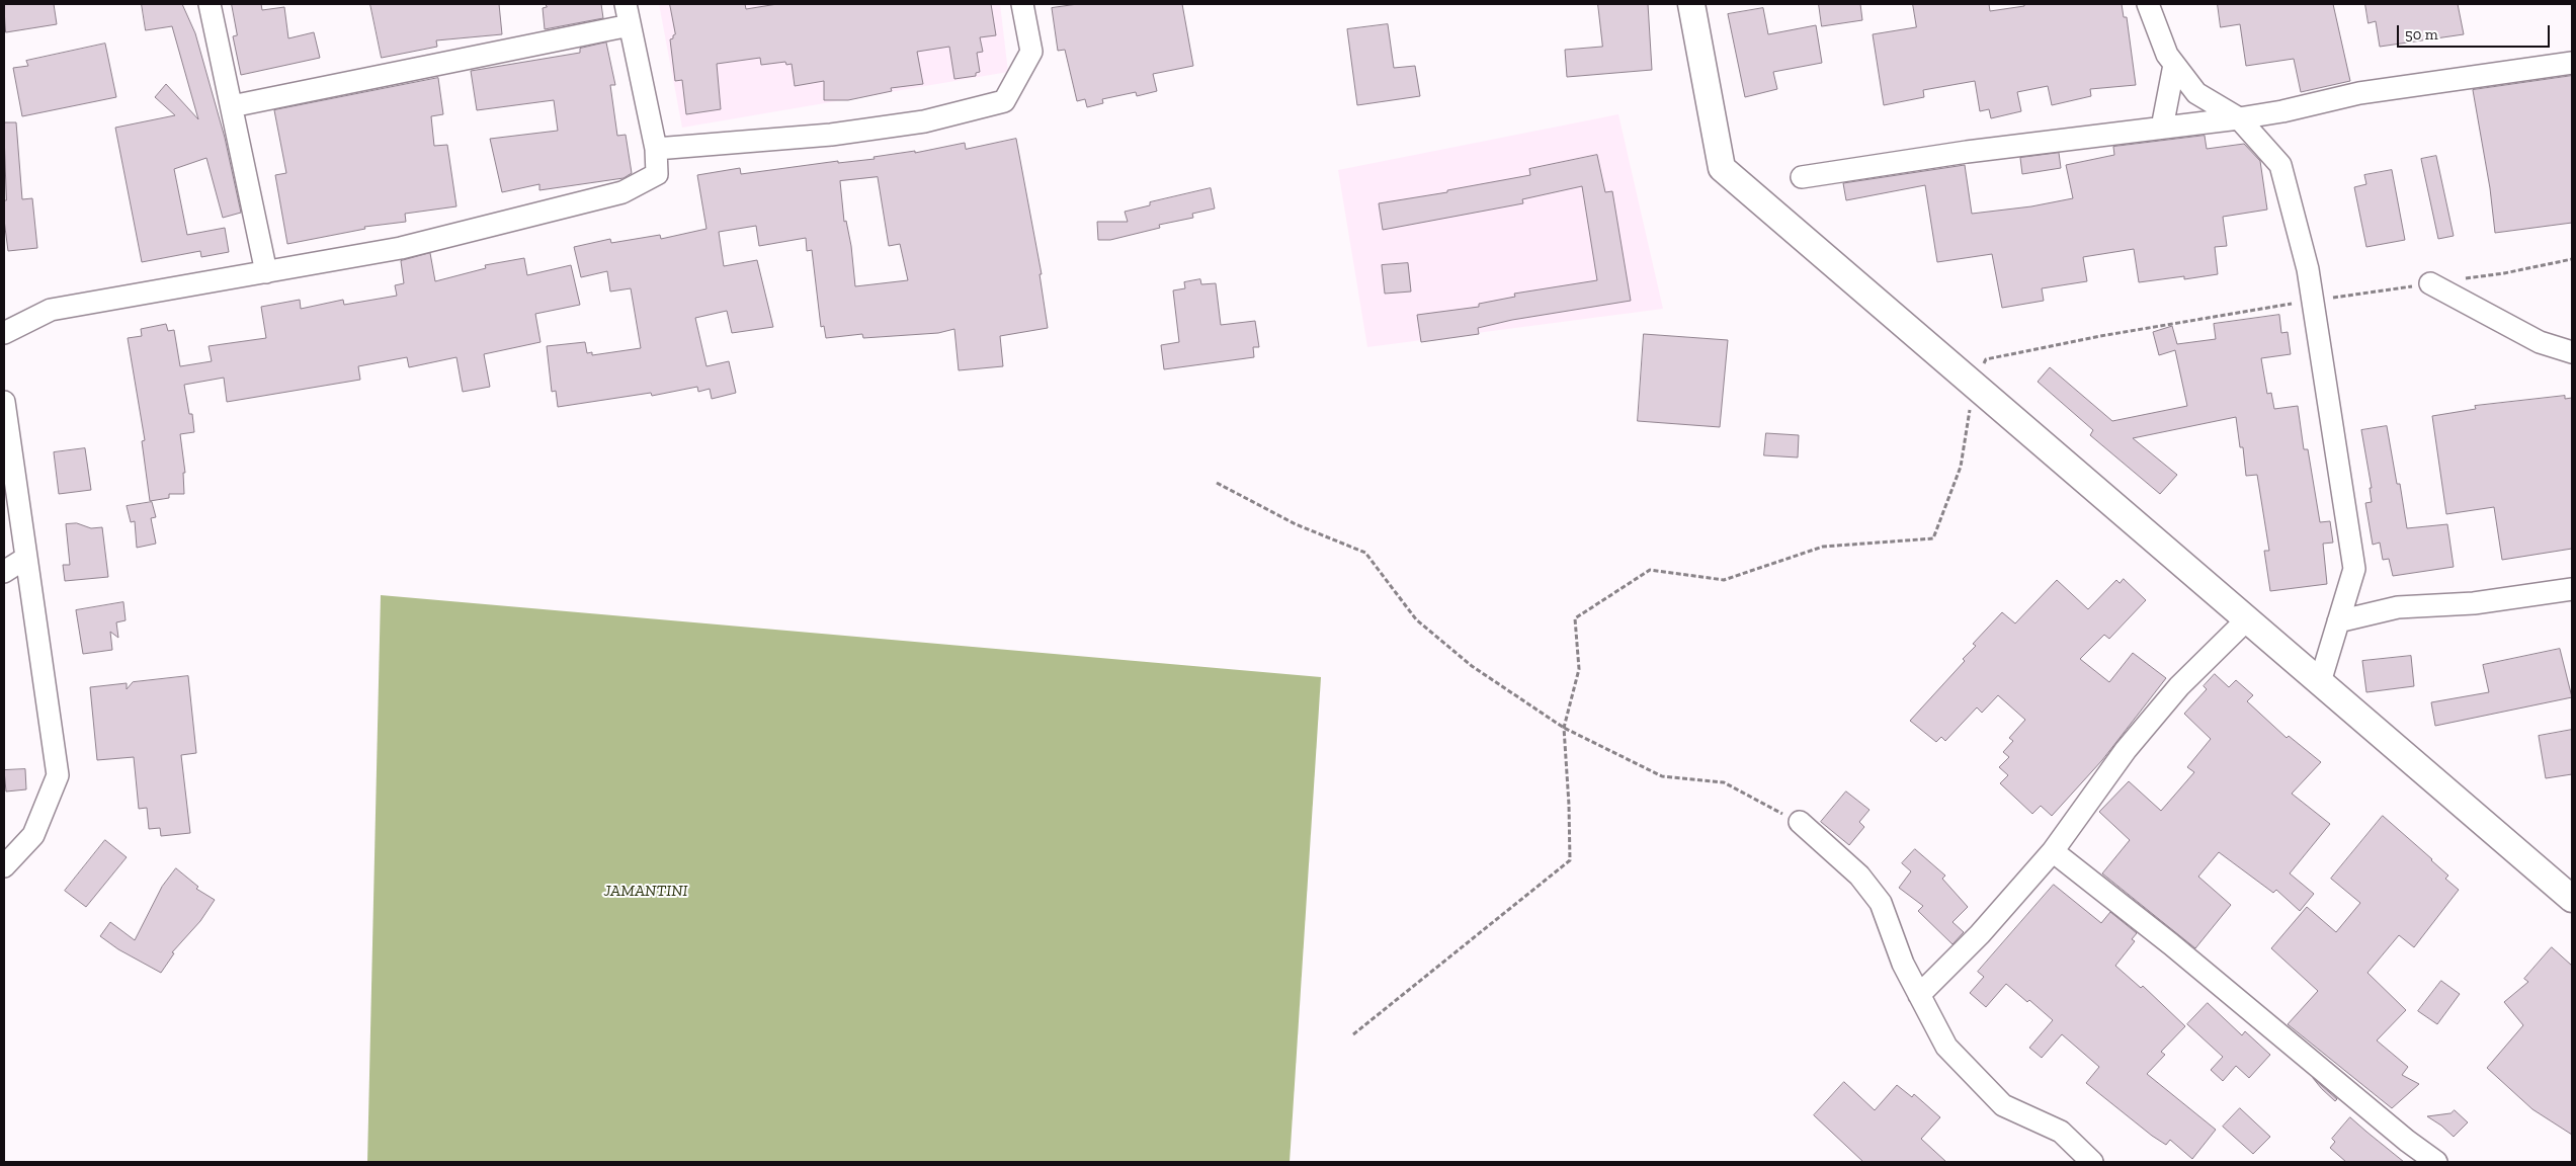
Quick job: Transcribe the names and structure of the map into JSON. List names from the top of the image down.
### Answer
{
  "parks": ["JAMANTINI"],
  "scale_bar": "50 m"
}
